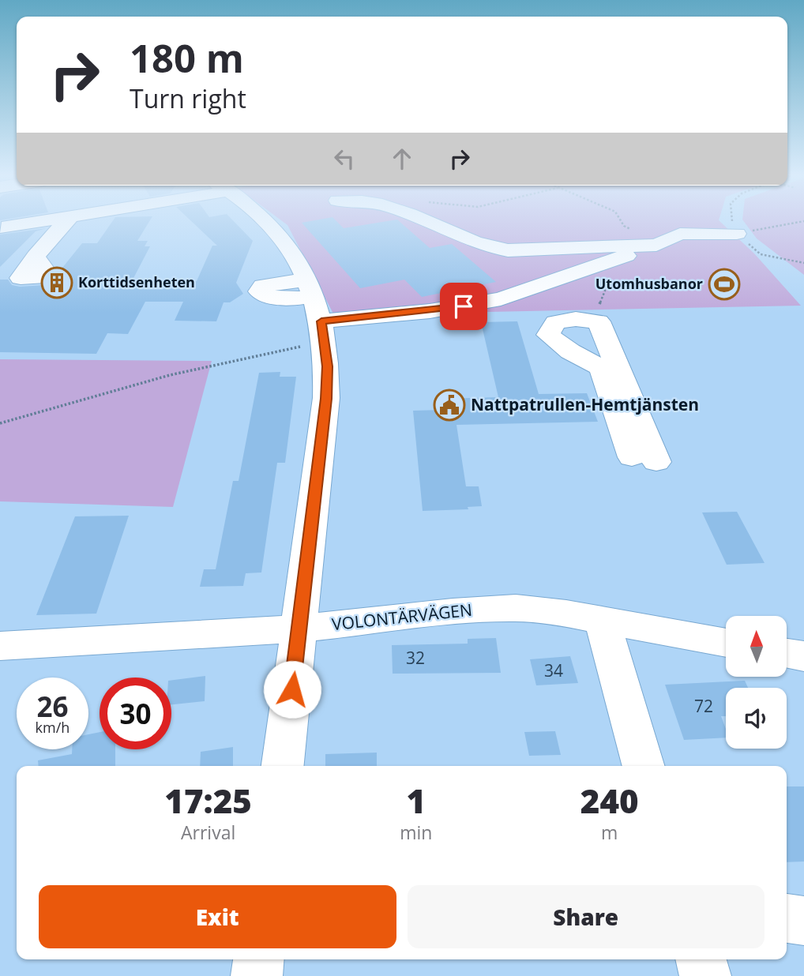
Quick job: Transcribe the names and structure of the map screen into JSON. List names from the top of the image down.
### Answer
{
  "streets": {
    "street": ["VOLONTÄRVÄGEN"]
  },
  "places": {
    "building": ["Korttidsenheten"],
    "sports": ["Utomhusbanor"],
    "public building": ["Nattpatrullen-Hemtjänsten"]
  },
  "house_numbers": ["32", "34", "72"],
  "north": "top",
  "page": {
    "turn": ["180 m", "Turn right"],
    "speed": "26 km/h",
    "limit": "30",
    "eta": [
      "17:25",
      "Arrival",
      "1",
      "min",
      "240",
      "m"
    ],
    "buttons": ["Exit", "Share"]
  }
}
